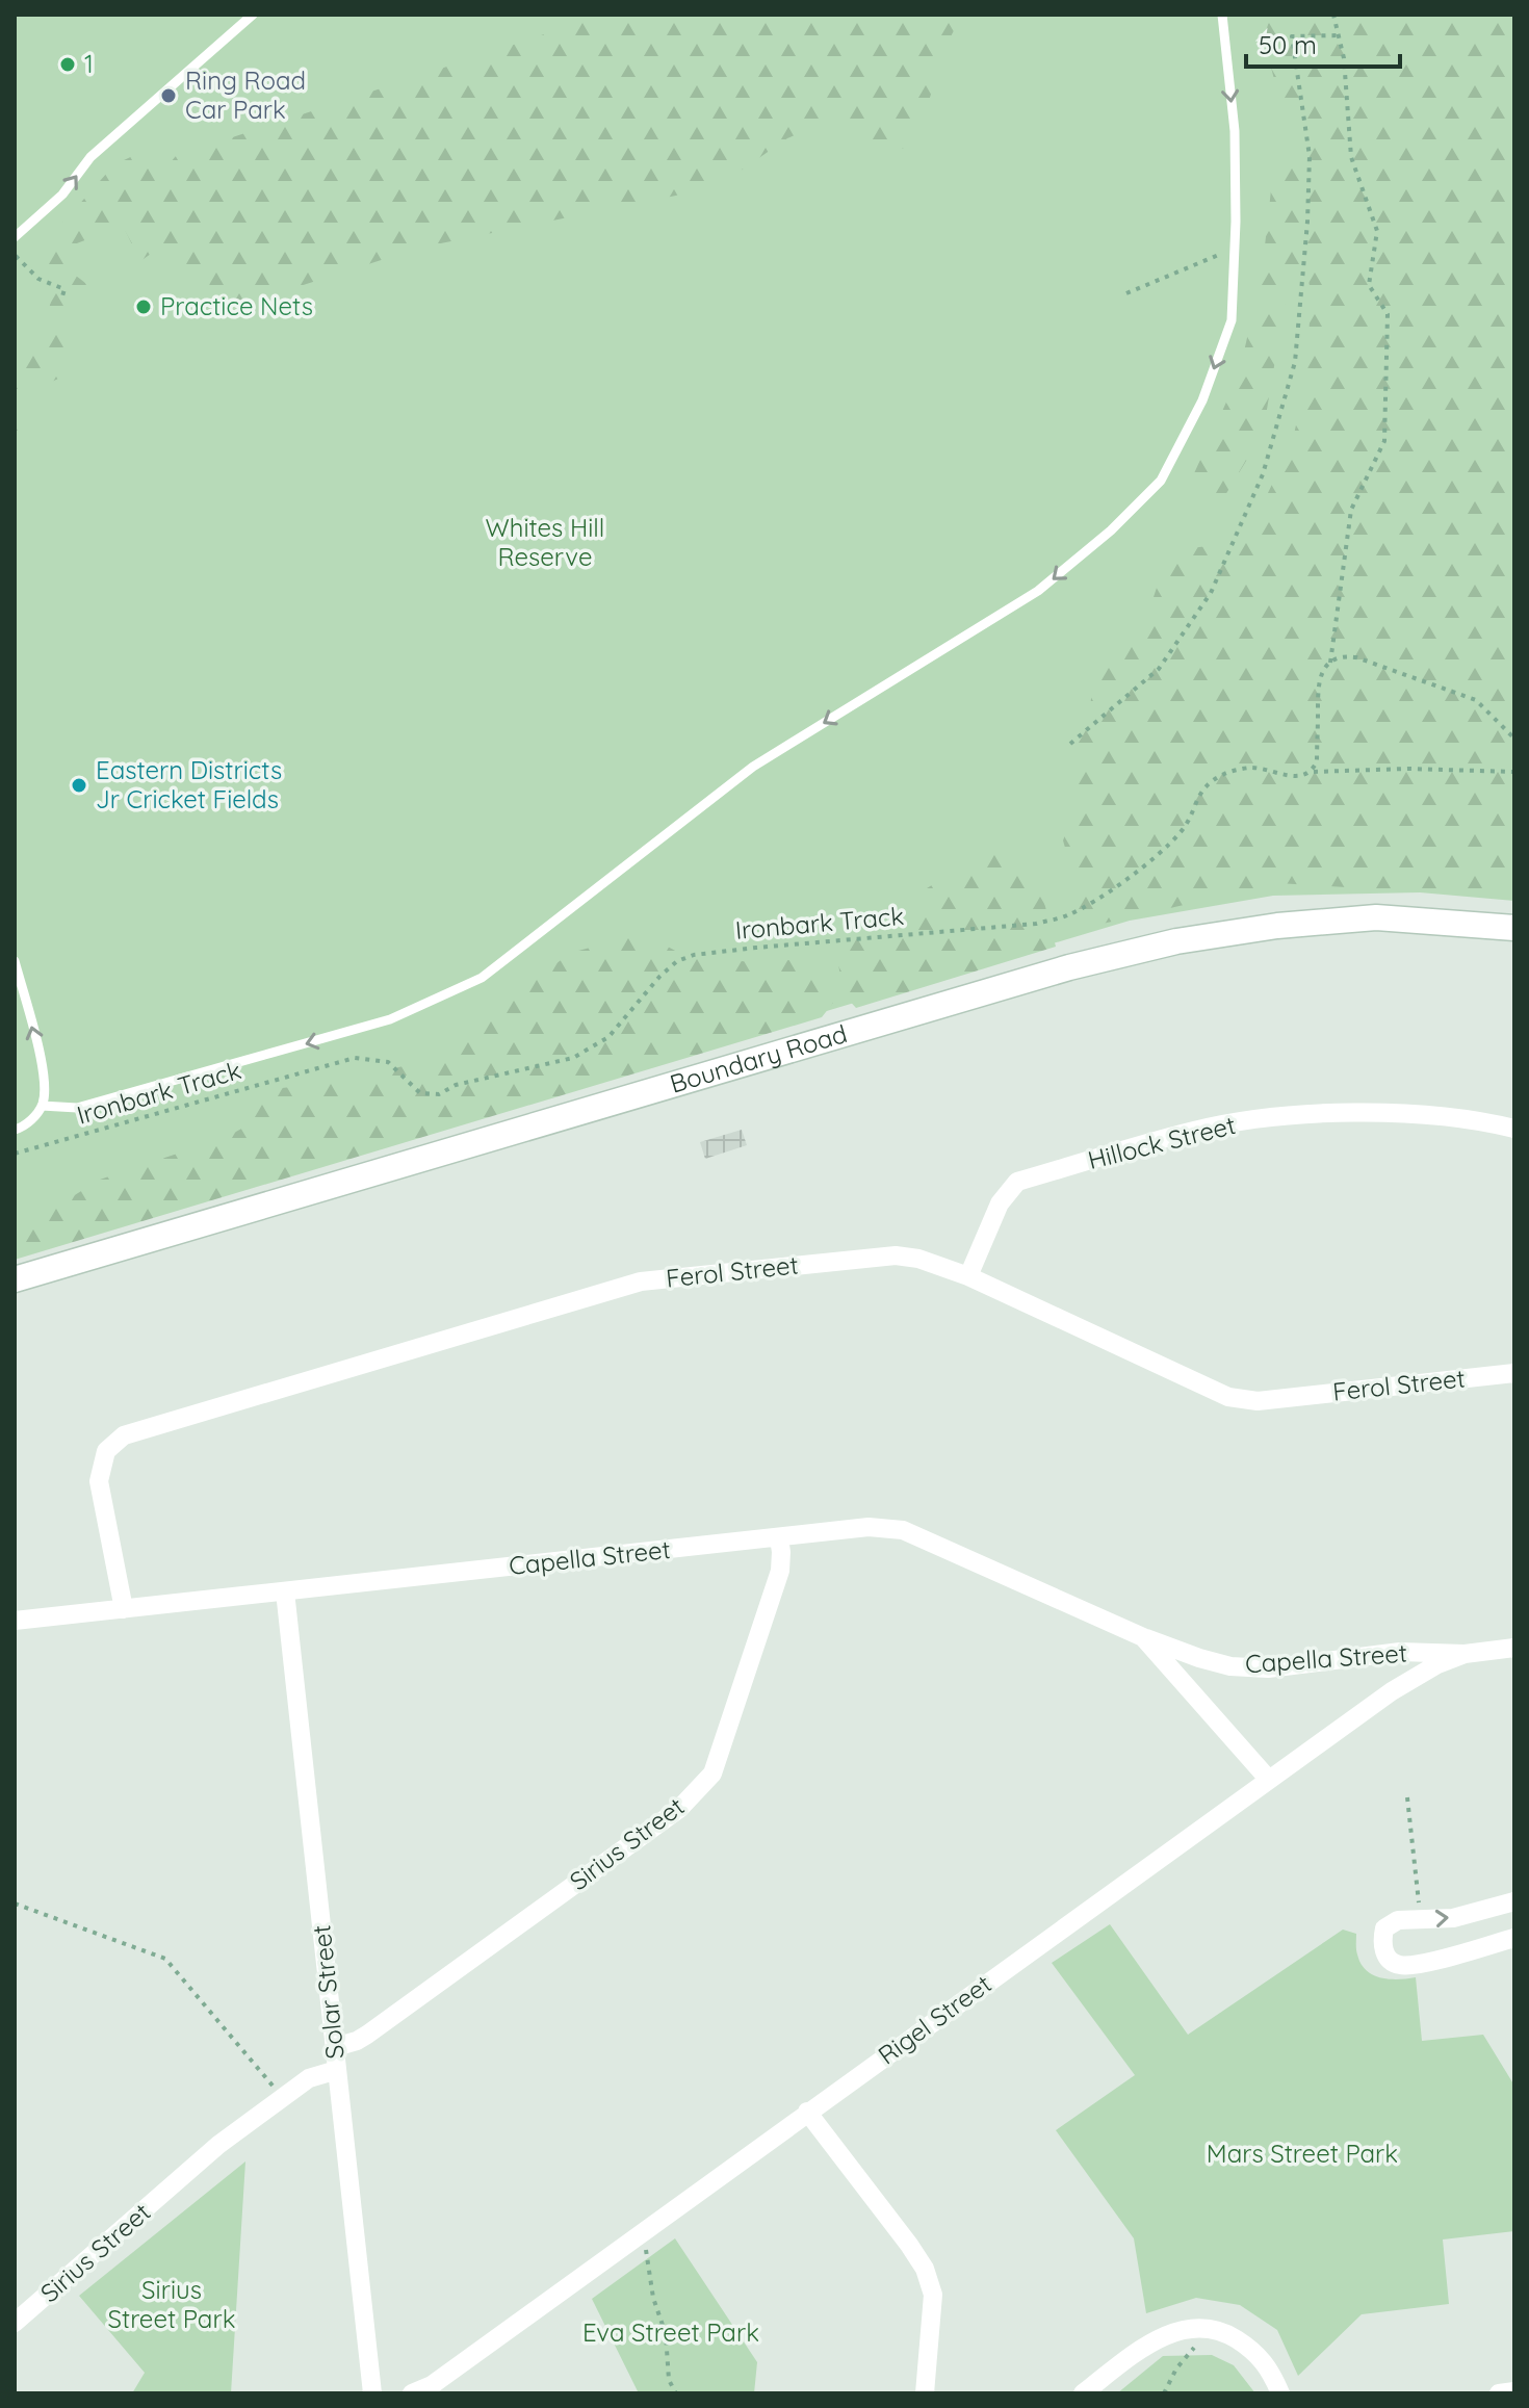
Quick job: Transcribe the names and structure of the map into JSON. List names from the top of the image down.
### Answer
{
  "streets": {
    "main road": ["Boundary Road"],
    "street": [
      "Hillock Street",
      "Ferol Street",
      "Capella Street",
      "Sirius Street",
      "Solar Street",
      "Rigel Street"
    ],
    "path": ["Ironbark Track"]
  },
  "crossings": [
    ["Hillock Street", "Ferol Street"],
    ["Ferol Street", "Capella Street"],
    ["Capella Street", "Sirius Street"],
    ["Capella Street", "Solar Street"],
    ["Capella Street", "Rigel Street"],
    ["Sirius Street", "Solar Street"]
  ],
  "parks": [
    "Whites Hill Reserve",
    "Mars Street Park",
    "Sirius Street Park",
    "Eva Street Park"
  ],
  "places": [
    "1",
    "Ring Road Car Park",
    "Practice Nets",
    "Eastern Districts Jr Cricket Fields"
  ],
  "scale_bar": "50 m"
}
